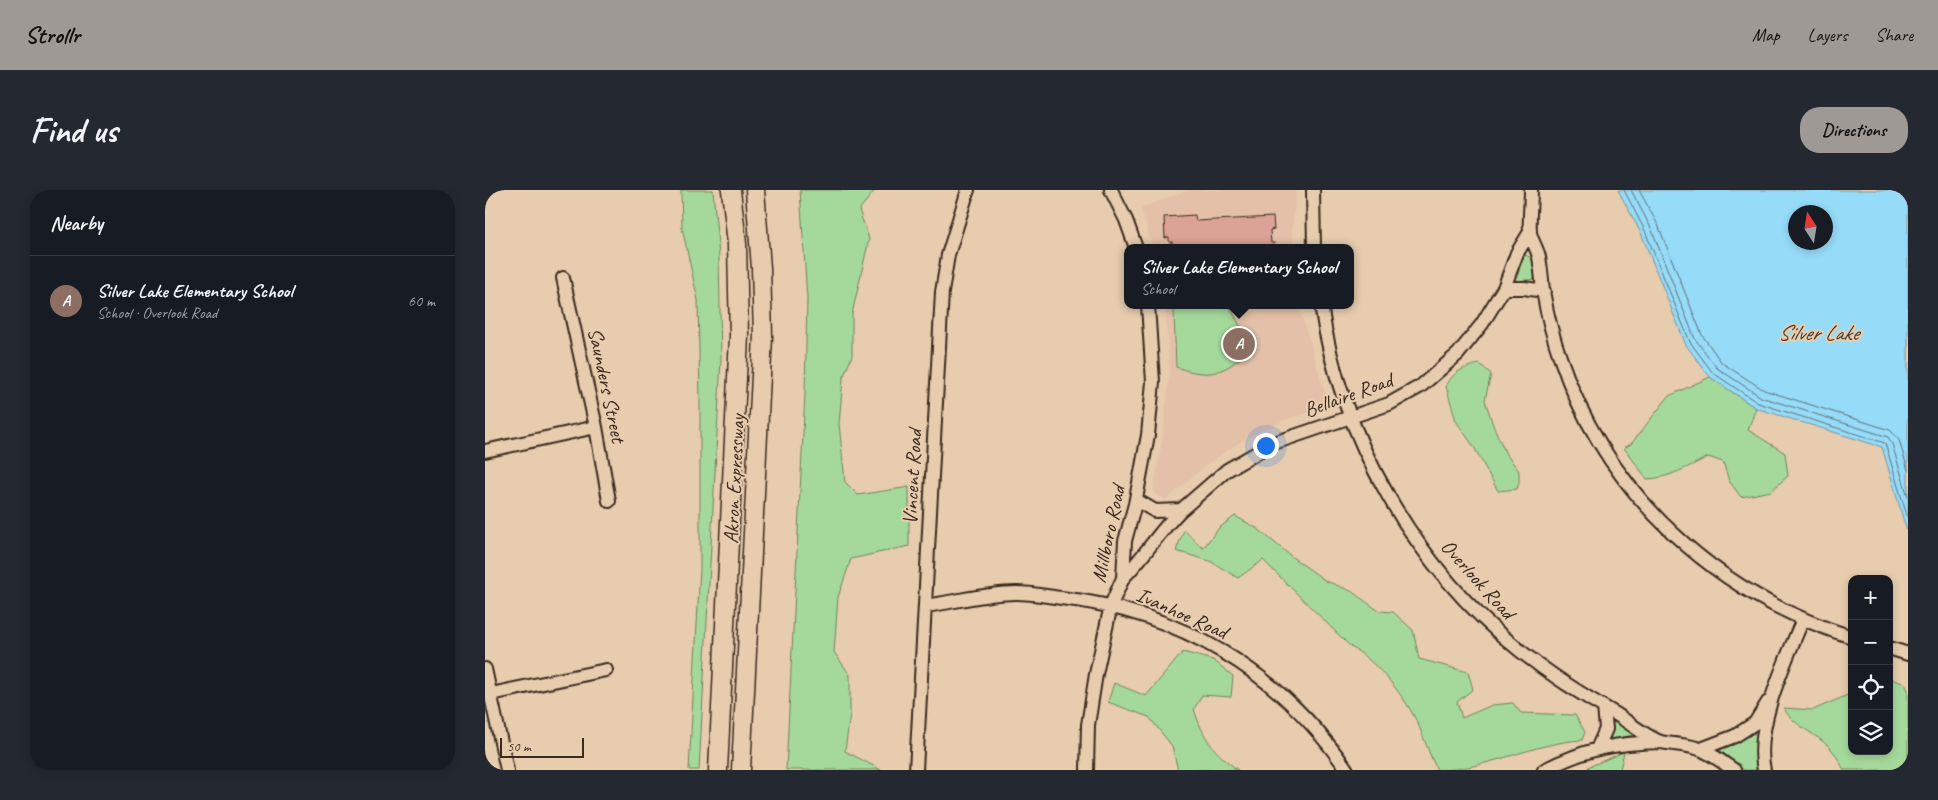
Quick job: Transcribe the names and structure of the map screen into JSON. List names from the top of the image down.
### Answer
{
  "streets": {
    "highway": ["Akron Expressway"],
    "street": [
      "Saunders Street",
      "Bellaire Road",
      "Vincent Road",
      "Millboro Road",
      "Overlook Road",
      "Ivanhoe Road"
    ]
  },
  "crossings": [
    ["Bellaire Road", "Millboro Road"],
    ["Bellaire Road", "Overlook Road"],
    ["Vincent Road", "Ivanhoe Road"],
    ["Millboro Road", "Ivanhoe Road"]
  ],
  "water": ["Silver Lake"],
  "scale_bar": "50 m",
  "north": "top",
  "page": {
    "header": "Strollr",
    "nav": ["Map", "Layers", "Share"],
    "buttons": "Directions",
    "title": "Find us",
    "heading": "Nearby",
    "popup": ["Silver Lake Elementary School", "School"],
    "list": [
      {
        "mark": "A",
        "name": "Silver Lake Elementary School",
        "note": "School · Overlook Road",
        "value": "60 m"
      }
    ],
    "pins": "A",
    "map_buttons": ["+", "−"],
    "scale": "50 m"
  }
}
